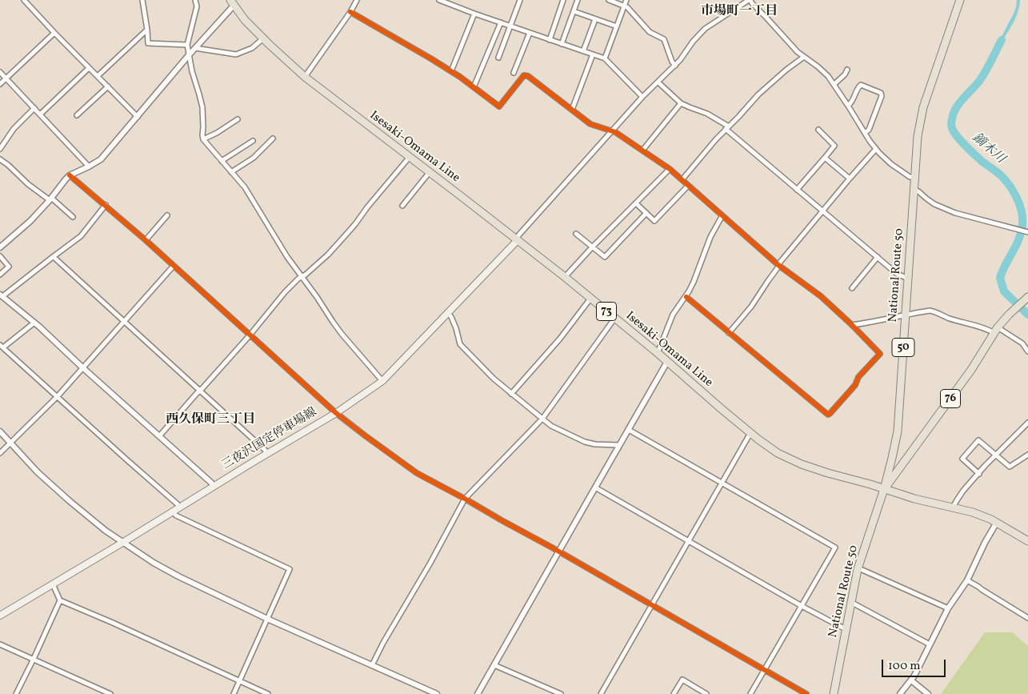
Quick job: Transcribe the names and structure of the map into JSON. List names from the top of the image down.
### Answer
{
  "streets": {
    "main road": [
      "Isesaki-Omama Line",
      "National Route 50",
      "73",
      "50",
      "76",
      "三夜沢国定停車場線"
    ]
  },
  "crossings": [
    ["Isesaki-Omama Line", "National Route 50"],
    ["Isesaki-Omama Line", "76"],
    ["Isesaki-Omama Line", "三夜沢国定停車場線"],
    ["National Route 50", "76"]
  ],
  "districts": ["市場町一丁目", "西久保町三丁目"],
  "water": ["鏑木川"],
  "scale_bar": "100 m"
}
